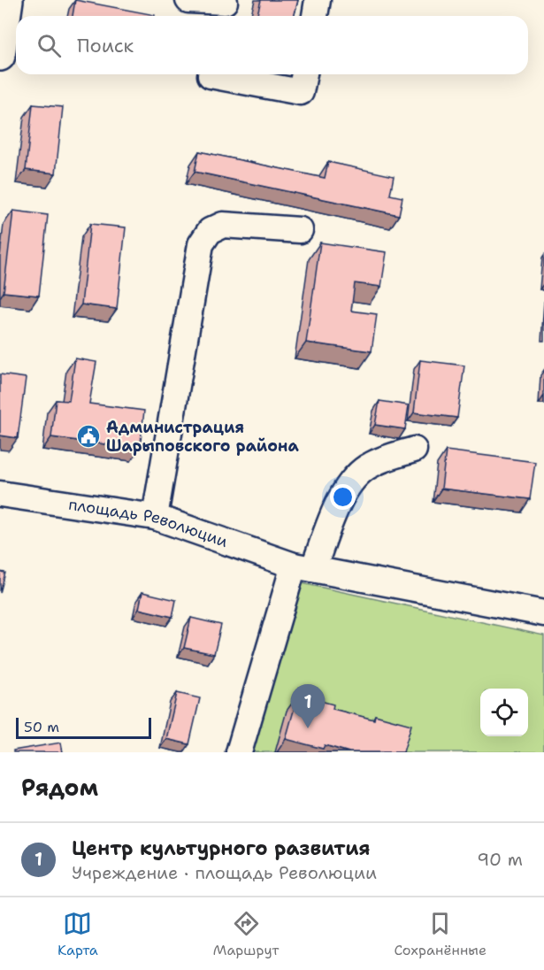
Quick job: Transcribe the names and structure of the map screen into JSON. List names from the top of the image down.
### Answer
{
  "streets": {
    "street": ["площадь Революции"]
  },
  "places": {
    "public building": ["Администрация Шарыповского района"]
  },
  "scale_bar": "50 m",
  "page": {
    "search": "Поиск",
    "pins": "1",
    "scale": "50 m",
    "heading": "Рядом",
    "list": [
      {
        "mark": "1",
        "name": "Центр культурного развития",
        "note": "Учреждение · площадь Революции",
        "value": "90 m"
      }
    ],
    "nav": ["Карта", "Маршрут", "Сохранённые"]
  }
}
